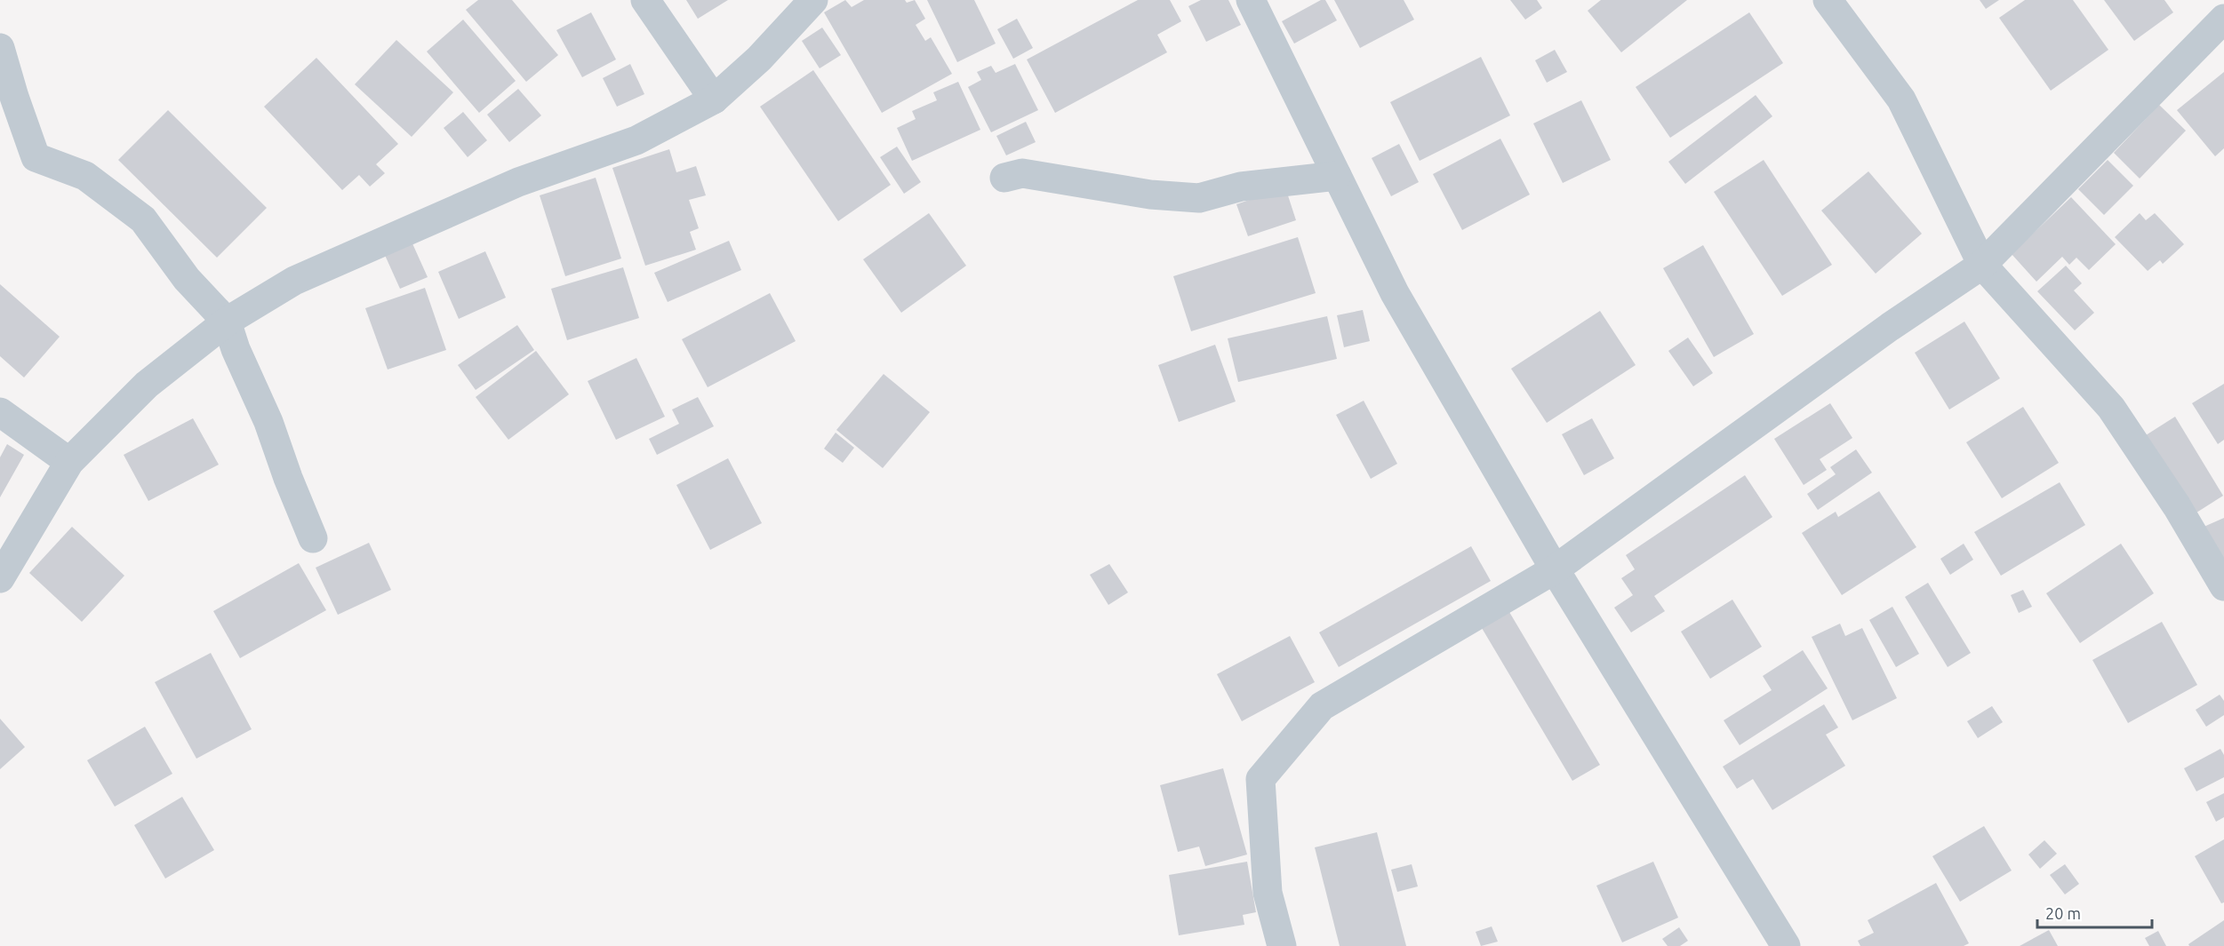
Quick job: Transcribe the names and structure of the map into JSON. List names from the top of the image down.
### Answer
{
  "scale_bar": "20 m"
}
